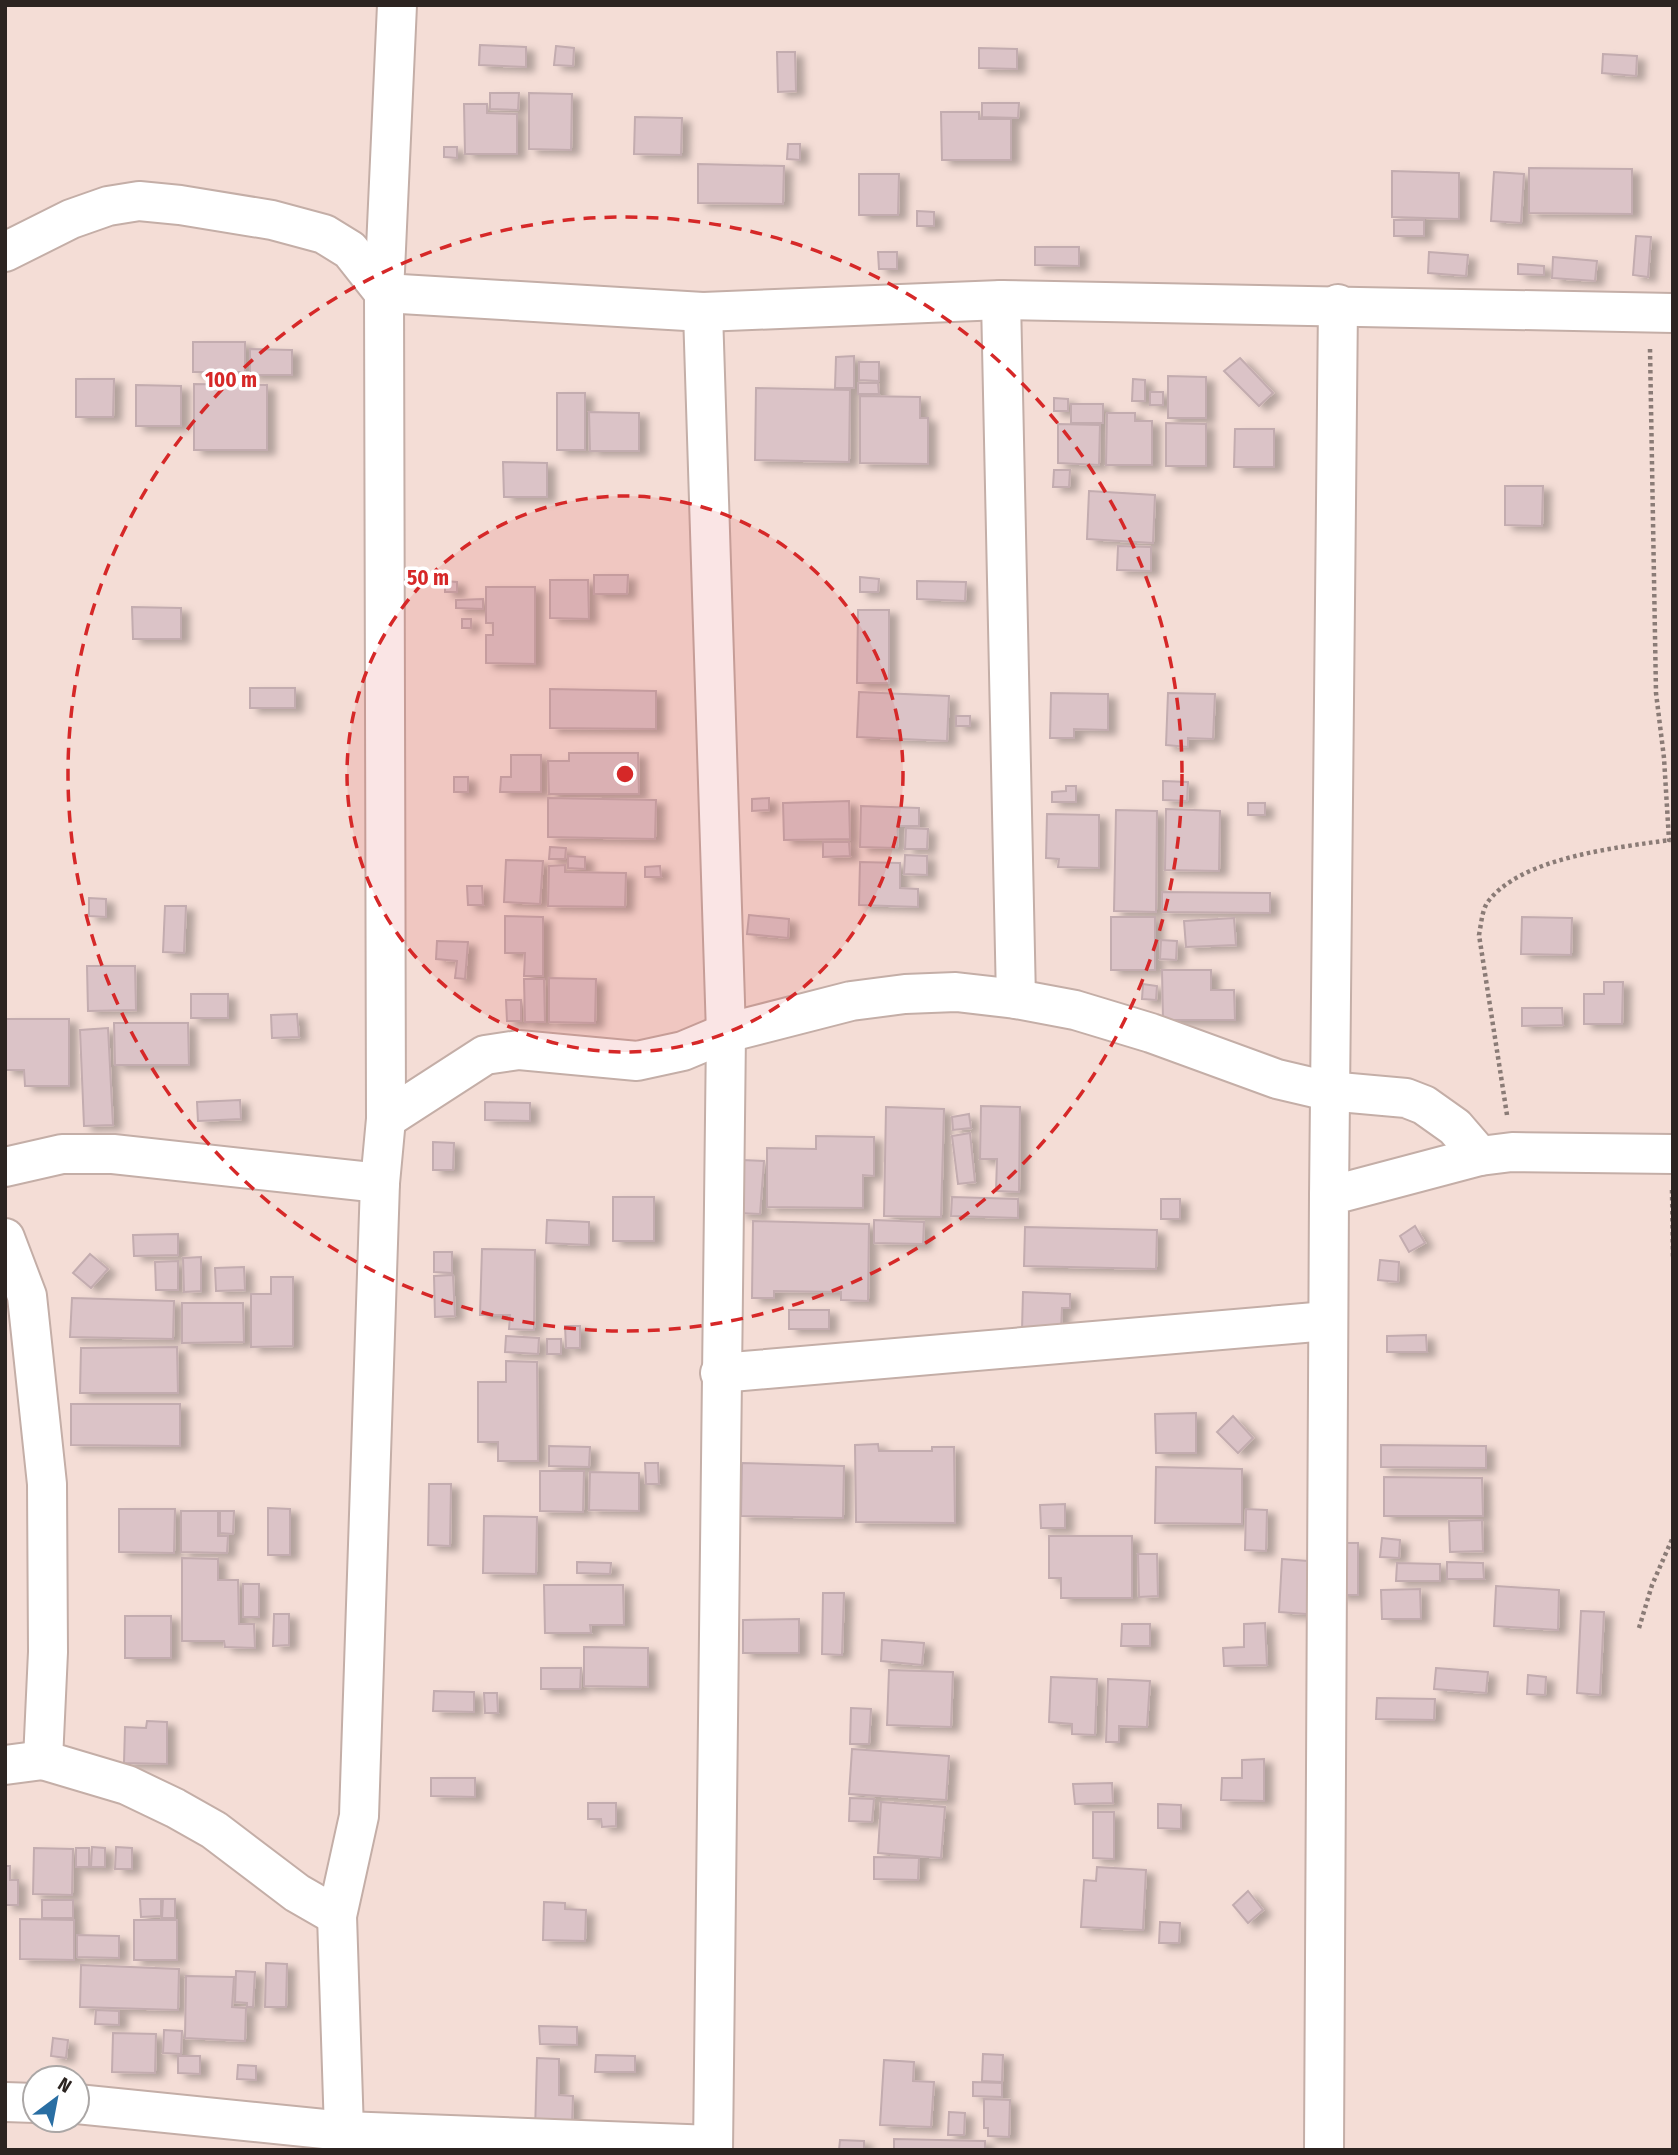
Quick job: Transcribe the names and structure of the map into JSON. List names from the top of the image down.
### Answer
{
  "north": "top right",
  "rings": ["100 m", "50 m"]
}
